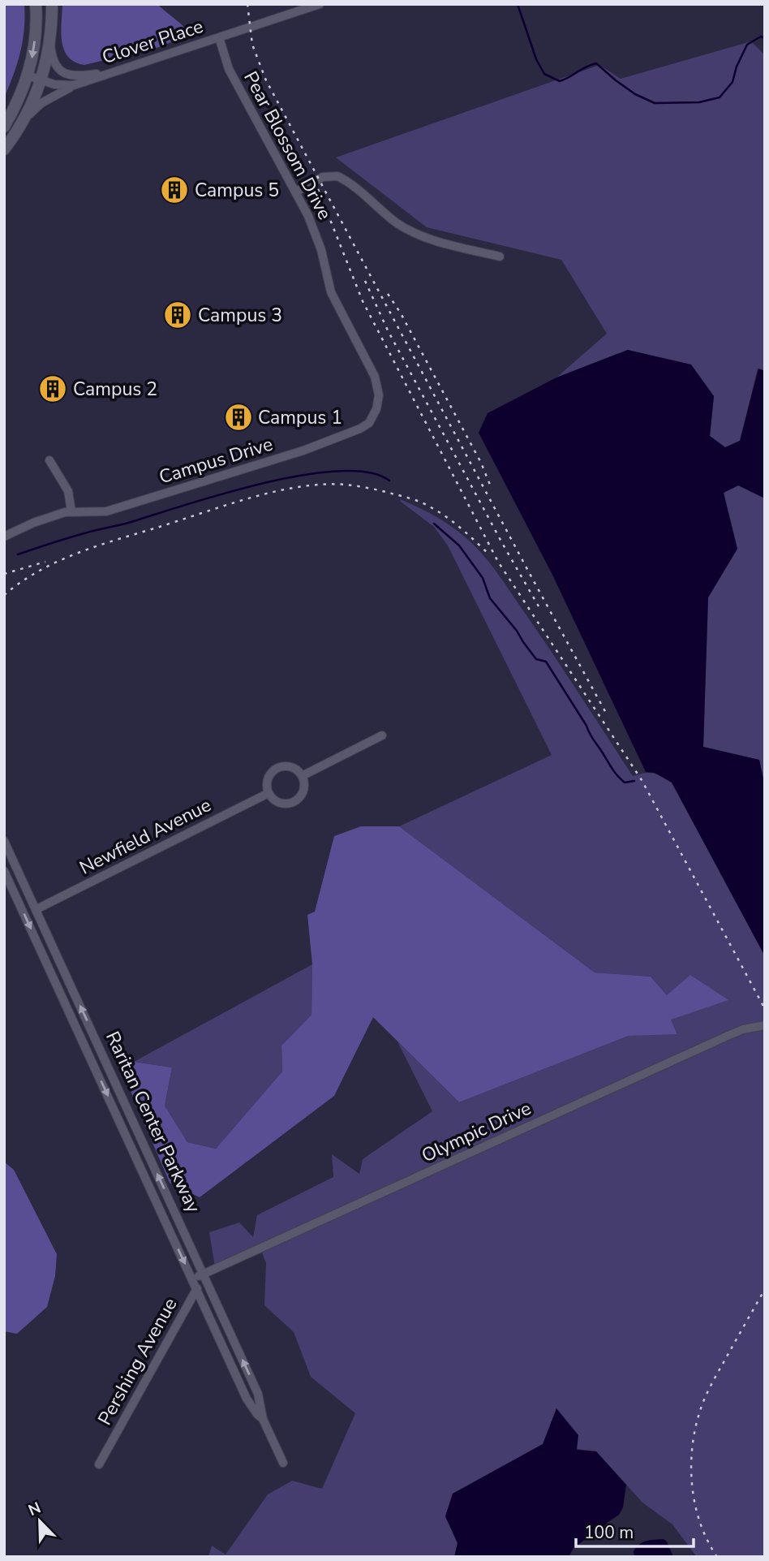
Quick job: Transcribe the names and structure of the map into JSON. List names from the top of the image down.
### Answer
{
  "streets": {
    "street": [
      "Clover Place",
      "Pear Blossom Drive",
      "Campus Drive",
      "Newfield Avenue",
      "Raritan Center Parkway",
      "Olympic Drive",
      "Pershing Avenue"
    ]
  },
  "crossings": [
    ["Clover Place", "Pear Blossom Drive"],
    ["Pear Blossom Drive", "Campus Drive"],
    ["Newfield Avenue", "Raritan Center Parkway"],
    ["Raritan Center Parkway", "Olympic Drive"],
    ["Raritan Center Parkway", "Pershing Avenue"],
    ["Olympic Drive", "Pershing Avenue"]
  ],
  "places": {
    "building": [
      "Campus 5",
      "Campus 3",
      "Campus 2",
      "Campus 1"
    ]
  },
  "scale_bar": "100 m",
  "north": "top left"
}
